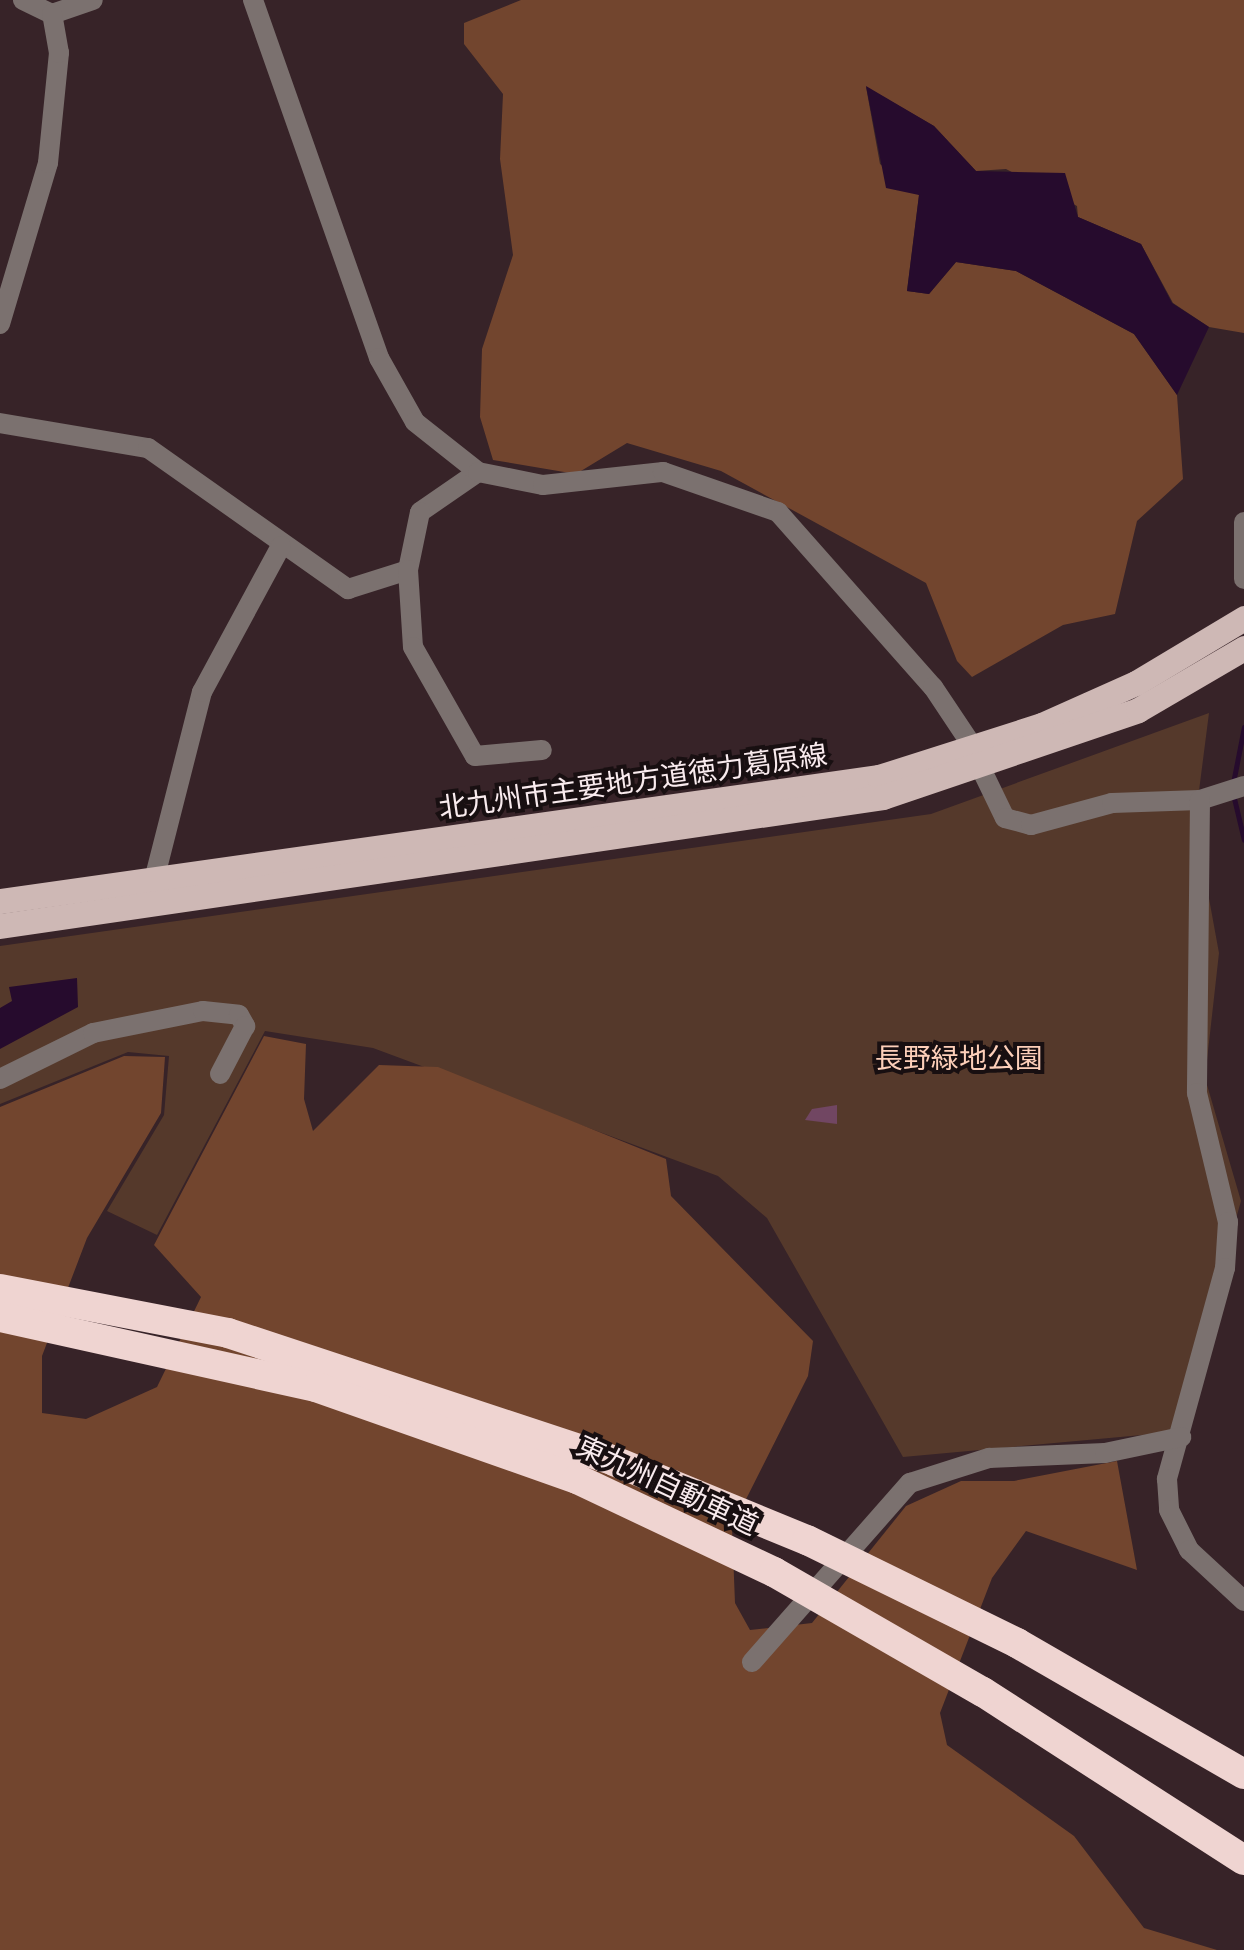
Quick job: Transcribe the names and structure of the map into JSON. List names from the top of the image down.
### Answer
{
  "streets": {
    "highway": ["東九州自動車道"],
    "main road": ["北九州市主要地方道徳力葛原線"]
  },
  "parks": ["長野緑地公園"]
}
